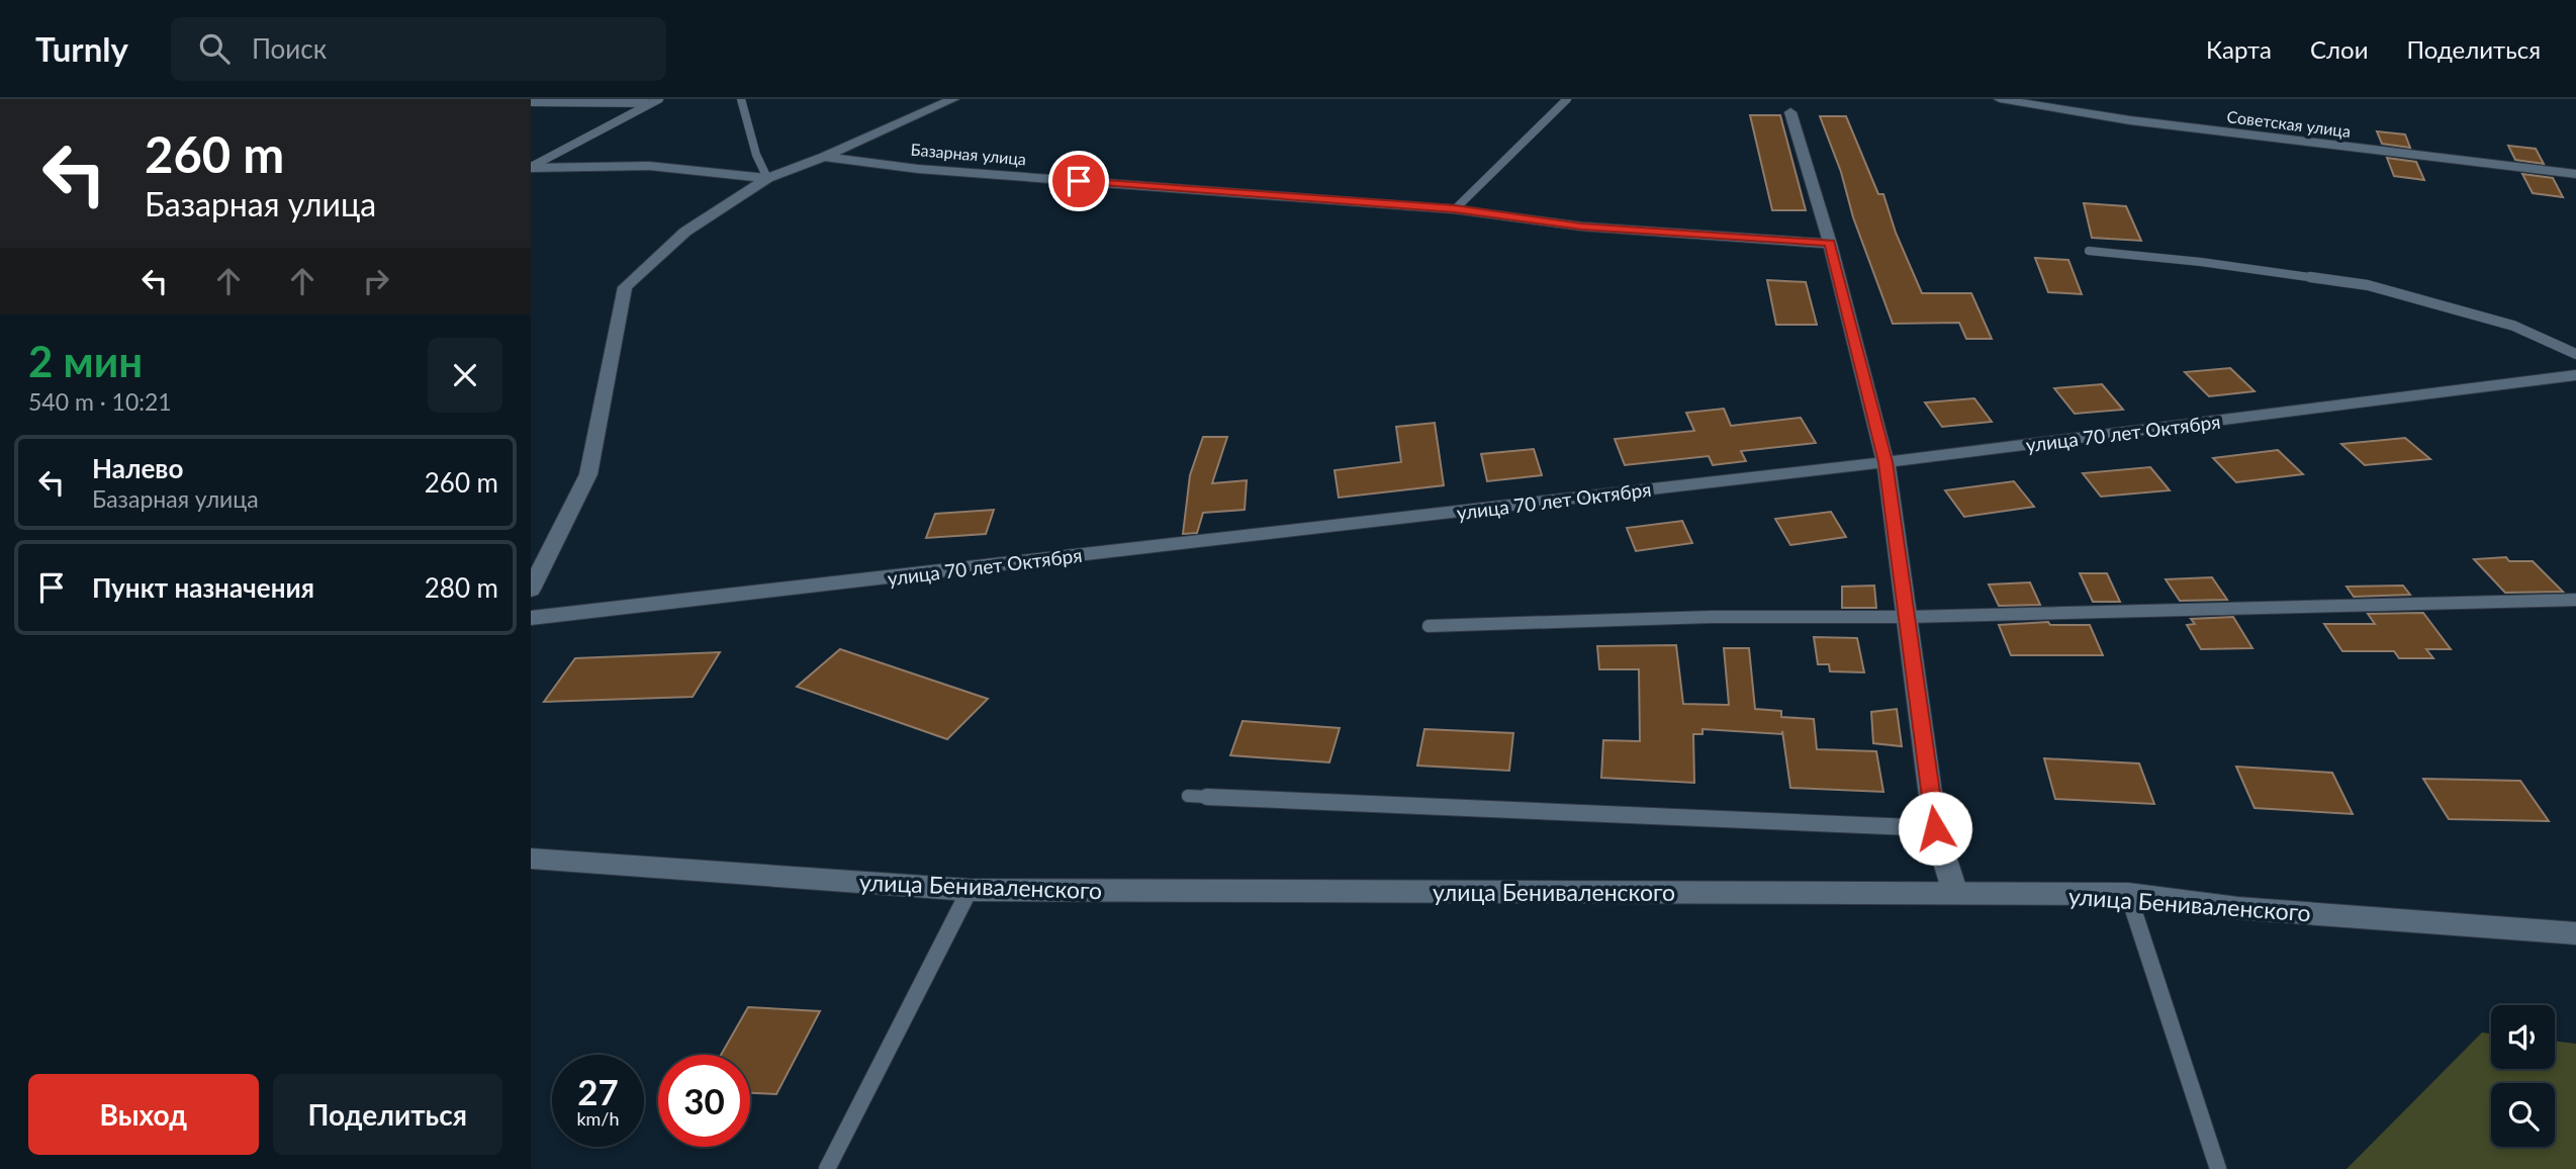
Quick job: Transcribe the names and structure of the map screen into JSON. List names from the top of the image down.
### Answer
{
  "streets": {
    "street": [
      "Советская улица",
      "Базарная улица",
      "улица 70 лет Октября",
      "улица Бениваленского"
    ]
  },
  "page": {
    "header": "Turnly",
    "search": "Поиск",
    "nav": ["Карта", "Слои", "Поделиться"],
    "turn": ["260 m", "Базарная улица"],
    "heading": ["2 мин", "540 m · 10:21"],
    "list": [
      {
        "name": "Налево",
        "note": "Базарная улица",
        "value": "260 m"
      },
      {
        "name": "Пункт назначения",
        "value": "280 m"
      }
    ],
    "speed": "27 km/h",
    "limit": "30",
    "buttons": ["Выход", "Поделиться"]
  }
}
